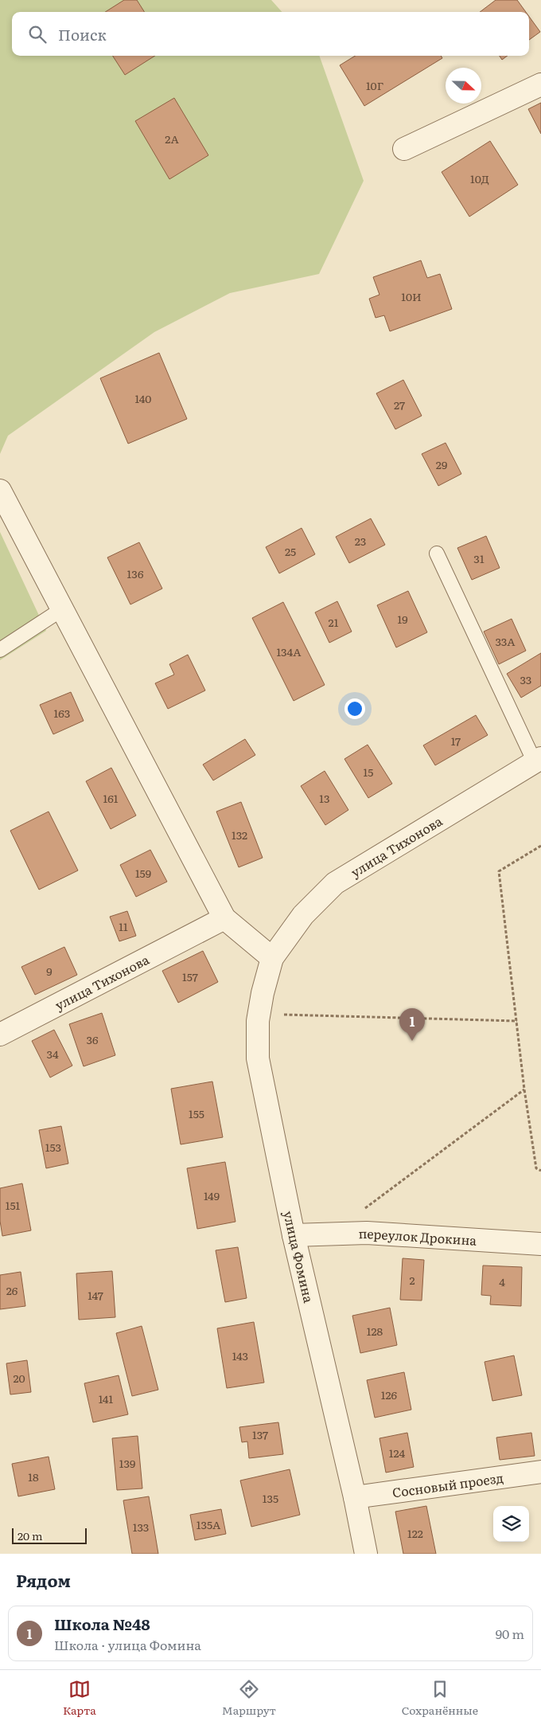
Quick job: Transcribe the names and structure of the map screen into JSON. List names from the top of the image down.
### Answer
{
  "streets": {
    "street": [
      "улица Тихонова",
      "переулок Дрокина",
      "улица Фомина",
      "Сосновый проезд"
    ]
  },
  "crossings": [
    ["улица Тихонова", "улица Фомина"],
    ["переулок Дрокина", "улица Фомина"],
    ["улица Фомина", "Сосновый проезд"]
  ],
  "house_numbers": [
    "10Г",
    "2А",
    "10Д",
    "10И",
    "140",
    "27",
    "29",
    "23",
    "25",
    "31",
    "136",
    "19",
    "21",
    "33А",
    "134А",
    "33",
    "163",
    "17",
    "15",
    "161",
    "13",
    "132",
    "159",
    "11",
    "9",
    "157",
    "36",
    "34",
    "155",
    "153",
    "149",
    "151",
    "2",
    "4",
    "26",
    "147",
    "128",
    "143",
    "20",
    "126",
    "141",
    "137",
    "124",
    "139",
    "18",
    "135",
    "135А",
    "133",
    "122"
  ],
  "scale_bar": "20 m",
  "north": "right",
  "page": {
    "search": "Поиск",
    "pins": "1",
    "scale": "20 m",
    "heading": "Рядом",
    "list": [
      {
        "mark": "1",
        "name": "Школа №48",
        "note": "Школа · улица Фомина",
        "value": "90 m"
      }
    ],
    "nav": ["Карта", "Маршрут", "Сохранённые"]
  }
}
